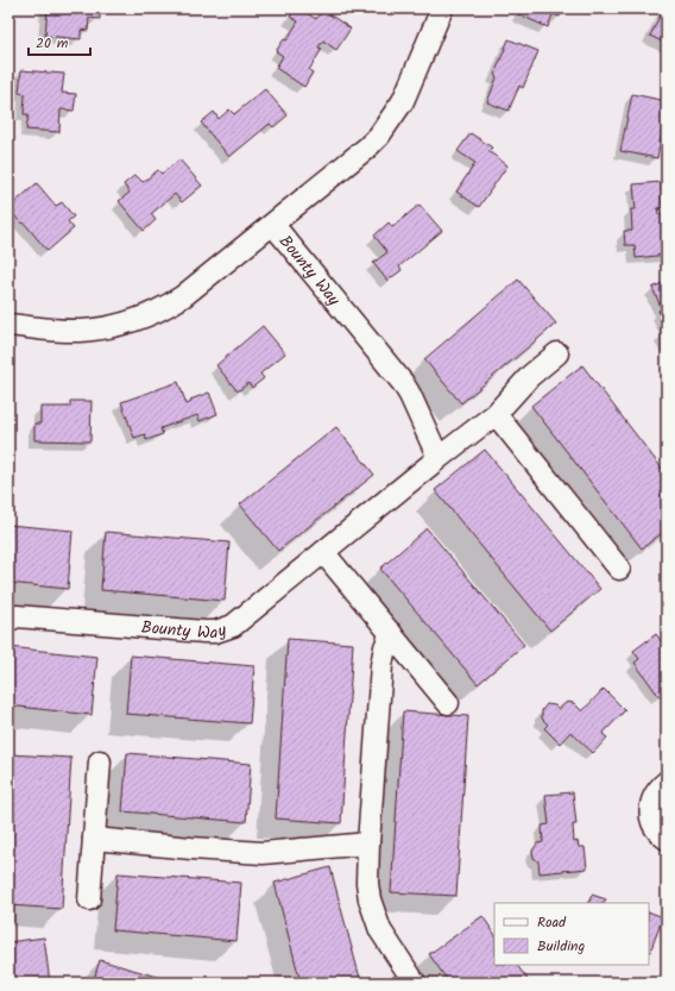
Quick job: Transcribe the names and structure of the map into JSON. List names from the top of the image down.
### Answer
{
  "streets": {
    "street": ["Bounty Way"]
  },
  "legend": ["Road", "Building"],
  "scale_bar": "20 m"
}
